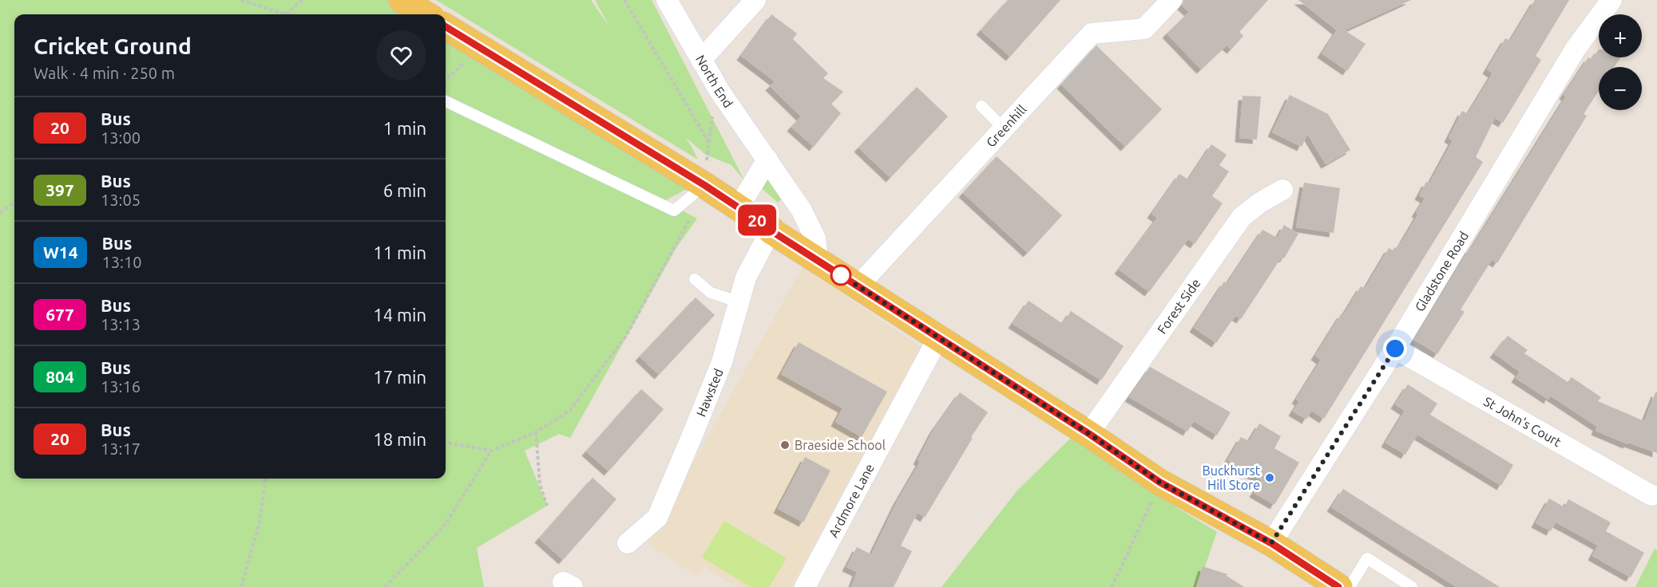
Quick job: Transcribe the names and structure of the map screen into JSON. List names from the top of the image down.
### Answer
{
  "streets": {
    "street": [
      "North End",
      "Greenhill",
      "Gladstone Road",
      "Forest Side",
      "Hawsted",
      "St John's Court",
      "Ardmore Lane"
    ]
  },
  "crossings": [
    ["Gladstone Road", "St John's Court"]
  ],
  "places": ["Braeside School", "Buckhurst Hill Store"],
  "lines": ["bus line 20"],
  "page": {
    "on_map": "20",
    "map_buttons": ["+", "−"],
    "heading": ["Cricket Ground", "Walk · 4 min · 250 m"],
    "list": [
      {
        "mark": "20",
        "name": "Bus",
        "note": "13:00",
        "value": "1 min"
      },
      {
        "mark": "397",
        "name": "Bus",
        "note": "13:05",
        "value": "6 min"
      },
      {
        "mark": "W14",
        "name": "Bus",
        "note": "13:10",
        "value": "11 min"
      },
      {
        "mark": "677",
        "name": "Bus",
        "note": "13:13",
        "value": "14 min"
      },
      {
        "mark": "804",
        "name": "Bus",
        "note": "13:16",
        "value": "17 min"
      },
      {
        "mark": "20",
        "name": "Bus",
        "note": "13:17",
        "value": "18 min"
      }
    ]
  }
}
